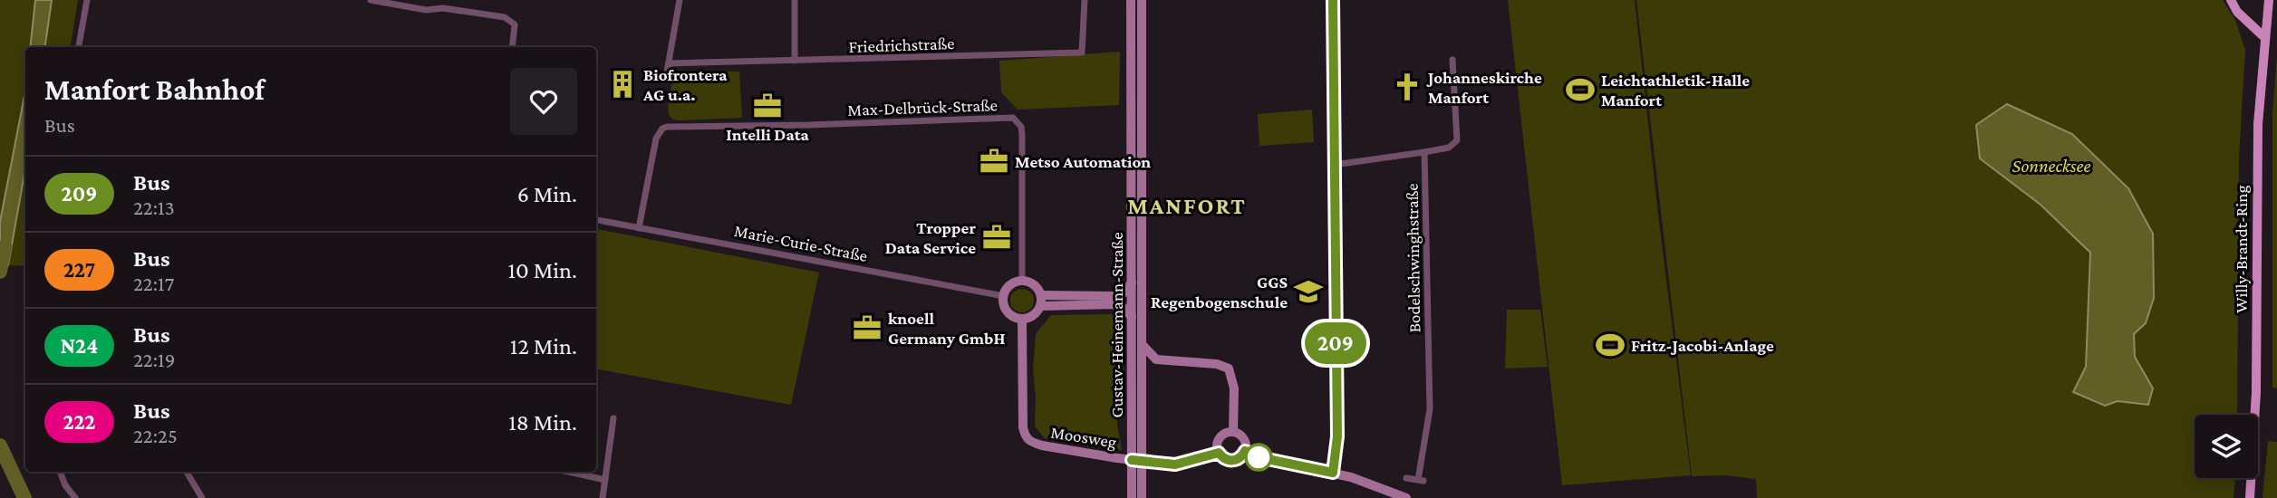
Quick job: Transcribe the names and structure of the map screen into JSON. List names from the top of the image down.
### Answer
{
  "streets": {
    "main road": ["Willy-Brandt-Ring"],
    "street": [
      "Friedrichstraße",
      "Max-Delbrück-Straße",
      "Marie-Curie-Straße",
      "Bodelschwinghstraße",
      "Gustav-Heinemann-Straße",
      "Moosweg"
    ]
  },
  "crossings": [
    ["Max-Delbrück-Straße", "Marie-Curie-Straße"],
    ["Max-Delbrück-Straße", "Moosweg"],
    ["Marie-Curie-Straße", "Moosweg"]
  ],
  "districts": ["MANFORT"],
  "water": ["Sonnecksee"],
  "places": {
    "building": ["Biofrontera AG u.a."],
    "church": ["Johanneskirche Manfort"],
    "sports": ["Leichtathletik-Halle Manfort", "Fritz-Jacobi-Anlage"],
    "office": [
      "Intelli Data",
      "Metso Automation",
      "Tropper Data Service",
      "knoell Germany GmbH"
    ],
    "school or university": ["GGS Regenbogenschule"]
  },
  "lines": ["bus line 209"],
  "page": {
    "on_map": "209",
    "heading": ["Manfort Bahnhof", "Bus"],
    "list": [
      {
        "mark": "209",
        "name": "Bus",
        "note": "22:13",
        "value": "6 Min."
      },
      {
        "mark": "227",
        "name": "Bus",
        "note": "22:17",
        "value": "10 Min."
      },
      {
        "mark": "N24",
        "name": "Bus",
        "note": "22:19",
        "value": "12 Min."
      },
      {
        "mark": "222",
        "name": "Bus",
        "note": "22:25",
        "value": "18 Min."
      }
    ]
  }
}
